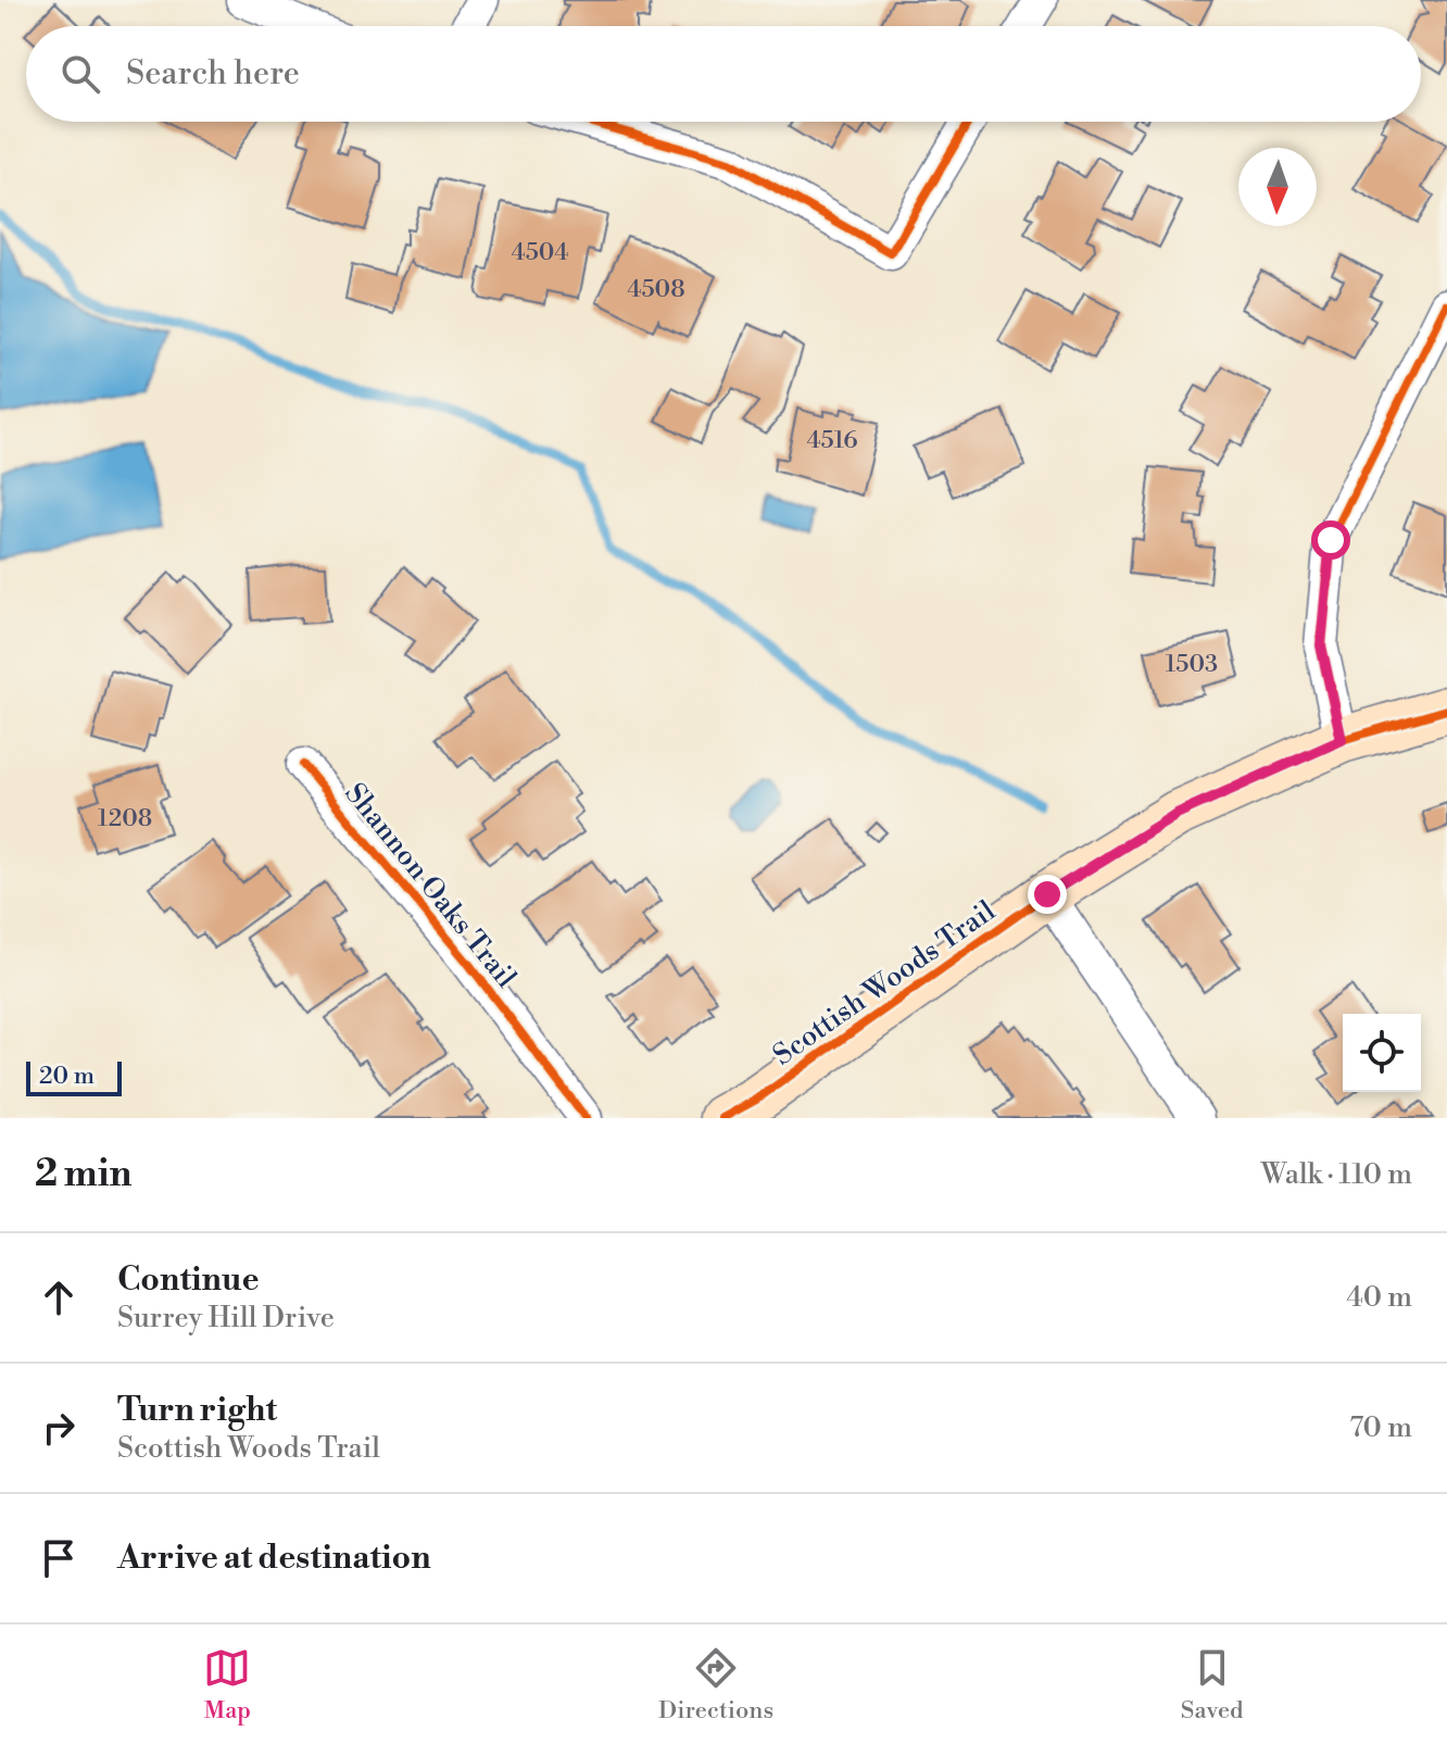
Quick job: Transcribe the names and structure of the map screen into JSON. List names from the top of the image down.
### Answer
{
  "streets": {
    "street": ["Shannon Oaks Trail", "Scottish Woods Trail"]
  },
  "house_numbers": [
    "4504",
    "4508",
    "4516",
    "1503",
    "1208"
  ],
  "scale_bar": "20 m",
  "north": "bottom",
  "page": {
    "search": "Search here",
    "scale": "20 m",
    "heading": ["2 min", "Walk · 110 m"],
    "list": [
      ["Continue", "Surrey Hill Drive", "40 m"],
      ["Turn right", "Scottish Woods Trail", "70 m"],
      "Arrive at destination"
    ],
    "nav": ["Map", "Directions", "Saved"]
  }
}
